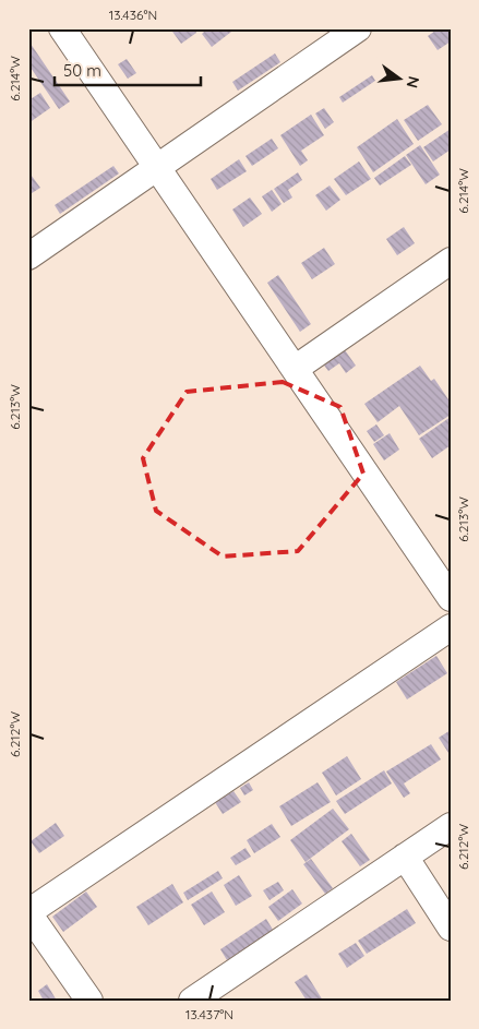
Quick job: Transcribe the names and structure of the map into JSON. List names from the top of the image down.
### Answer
{
  "scale_bar": "50 m",
  "north": "right",
  "coordinates": [
    "13.436°N",
    "6.214°W",
    "6.213°W",
    "6.212°W",
    "13.437°N"
  ]
}
